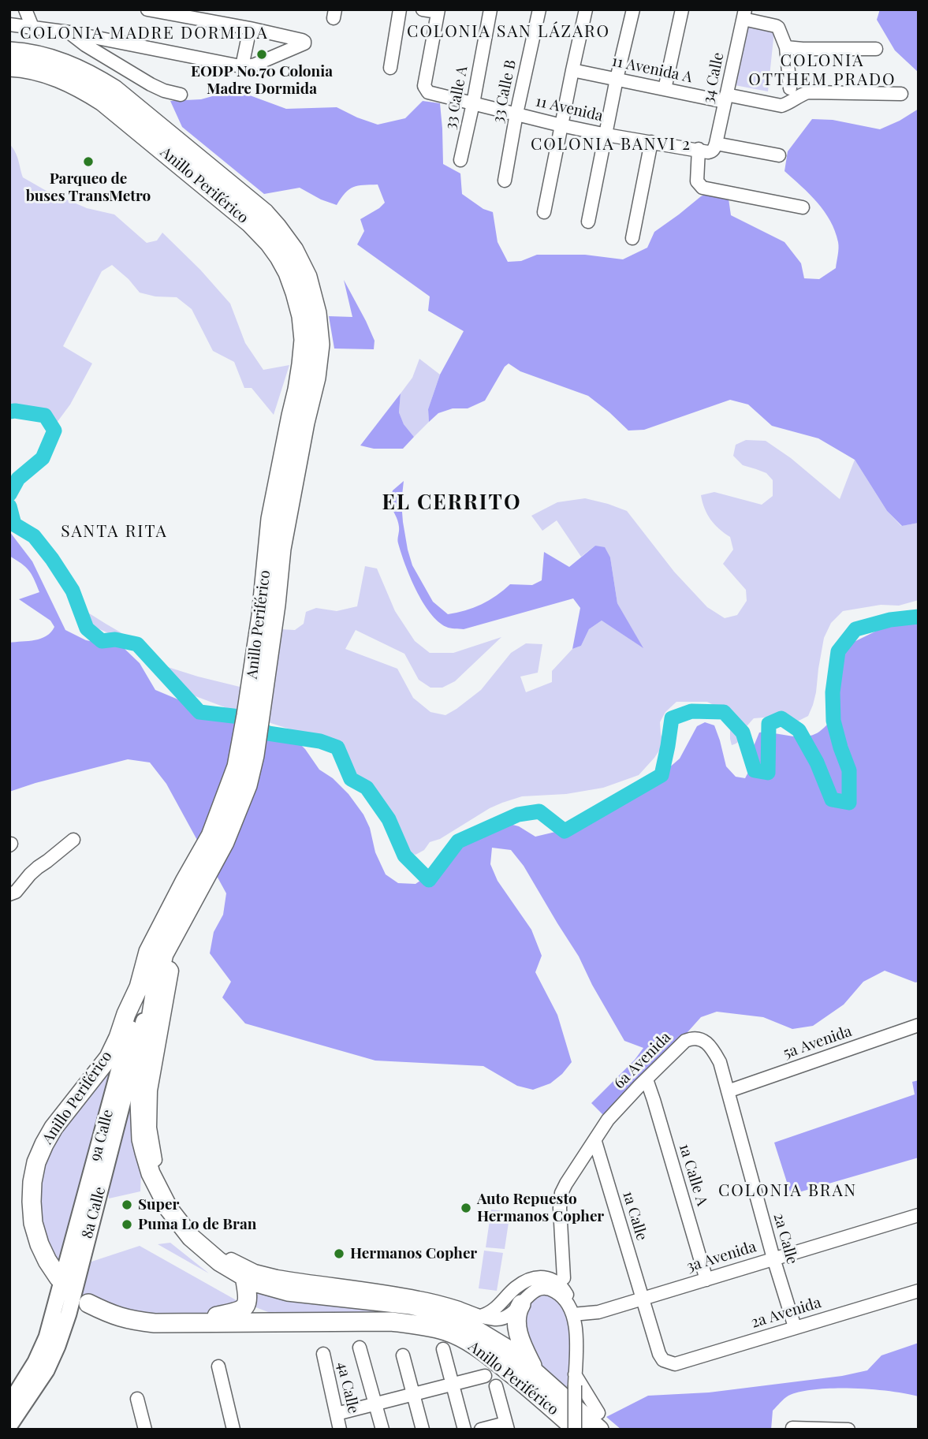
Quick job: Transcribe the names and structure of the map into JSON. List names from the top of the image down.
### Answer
{
  "streets": {
    "highway": ["Anillo Periférico"],
    "main road": ["9a Calle", "8a Calle"],
    "street": [
      "11 Avenida A",
      "34 Calle",
      "33 Calle B",
      "33 Calle A",
      "11 Avenida",
      "5a Avenida",
      "6a Avenida",
      "1a Calle A",
      "1a Calle",
      "2a Calle",
      "3a Avenida",
      "2a Avenida",
      "4a Calle"
    ]
  },
  "crossings": [
    ["11 Avenida A", "34 Calle"],
    ["34 Calle", "11 Avenida"],
    ["33 Calle B", "11 Avenida"],
    ["33 Calle A", "11 Avenida"],
    ["Anillo Periférico", "9a Calle"],
    ["Anillo Periférico", "8a Calle"],
    ["5a Avenida", "2a Calle"],
    ["6a Avenida", "1a Calle A"],
    ["6a Avenida", "1a Calle"],
    ["6a Avenida", "2a Calle"],
    ["9a Calle", "8a Calle"],
    ["1a Calle A", "3a Avenida"],
    ["1a Calle", "3a Avenida"],
    ["1a Calle", "2a Avenida"],
    ["2a Calle", "3a Avenida"],
    ["2a Calle", "2a Avenida"]
  ],
  "districts": [
    "COLONIA SAN LÁZARO",
    "COLONIA MADRE DORMIDA",
    "COLONIA OTTHEM PRADO",
    "COLONIA BANVI 2",
    "EL CERRITO",
    "SANTA RITA",
    "COLONIA BRAN"
  ],
  "places": [
    "EODP No.70 Colonia Madre Dormida",
    "Parqueo de buses TransMetro",
    "Super",
    "Auto Repuesto Hermanos Copher",
    "Puma Lo de Bran",
    "Hermanos Copher"
  ]
}
